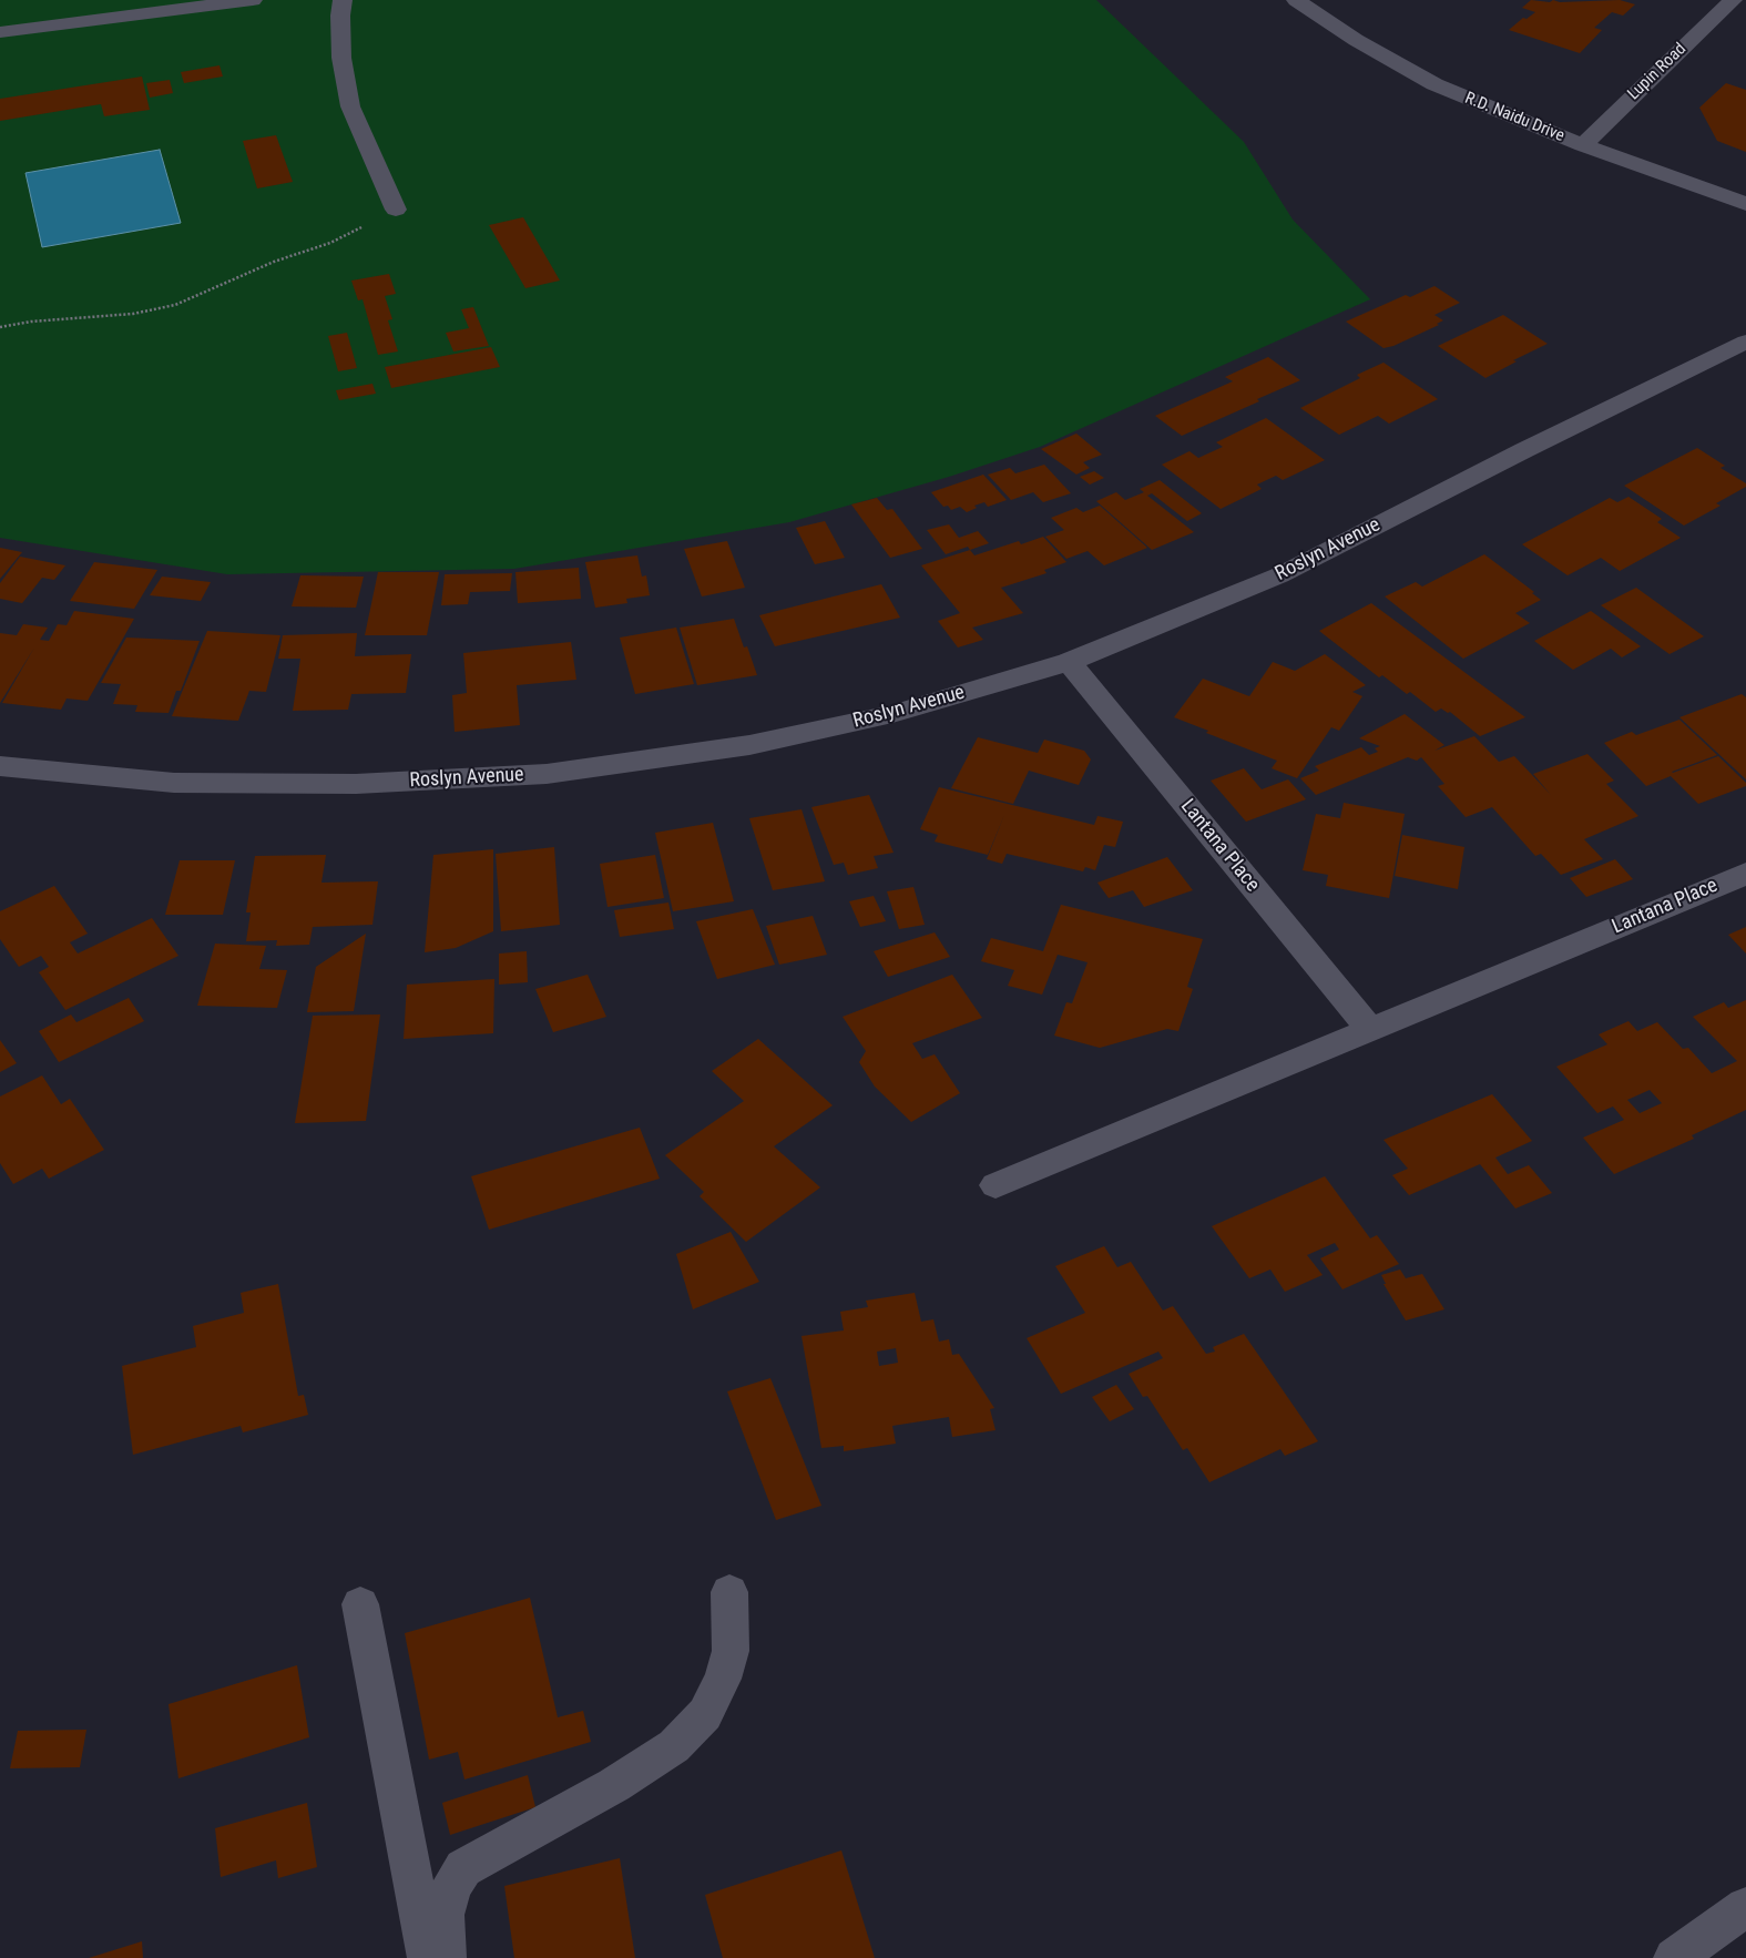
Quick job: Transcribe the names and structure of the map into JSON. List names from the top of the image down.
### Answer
{
  "streets": {
    "street": [
      "Lupin Road",
      "R.D. Naidu Drive",
      "Roslyn Avenue",
      "Lantana Place"
    ]
  },
  "crossings": [
    ["Lupin Road", "R.D. Naidu Drive"],
    ["Roslyn Avenue", "Lantana Place"]
  ]
}
